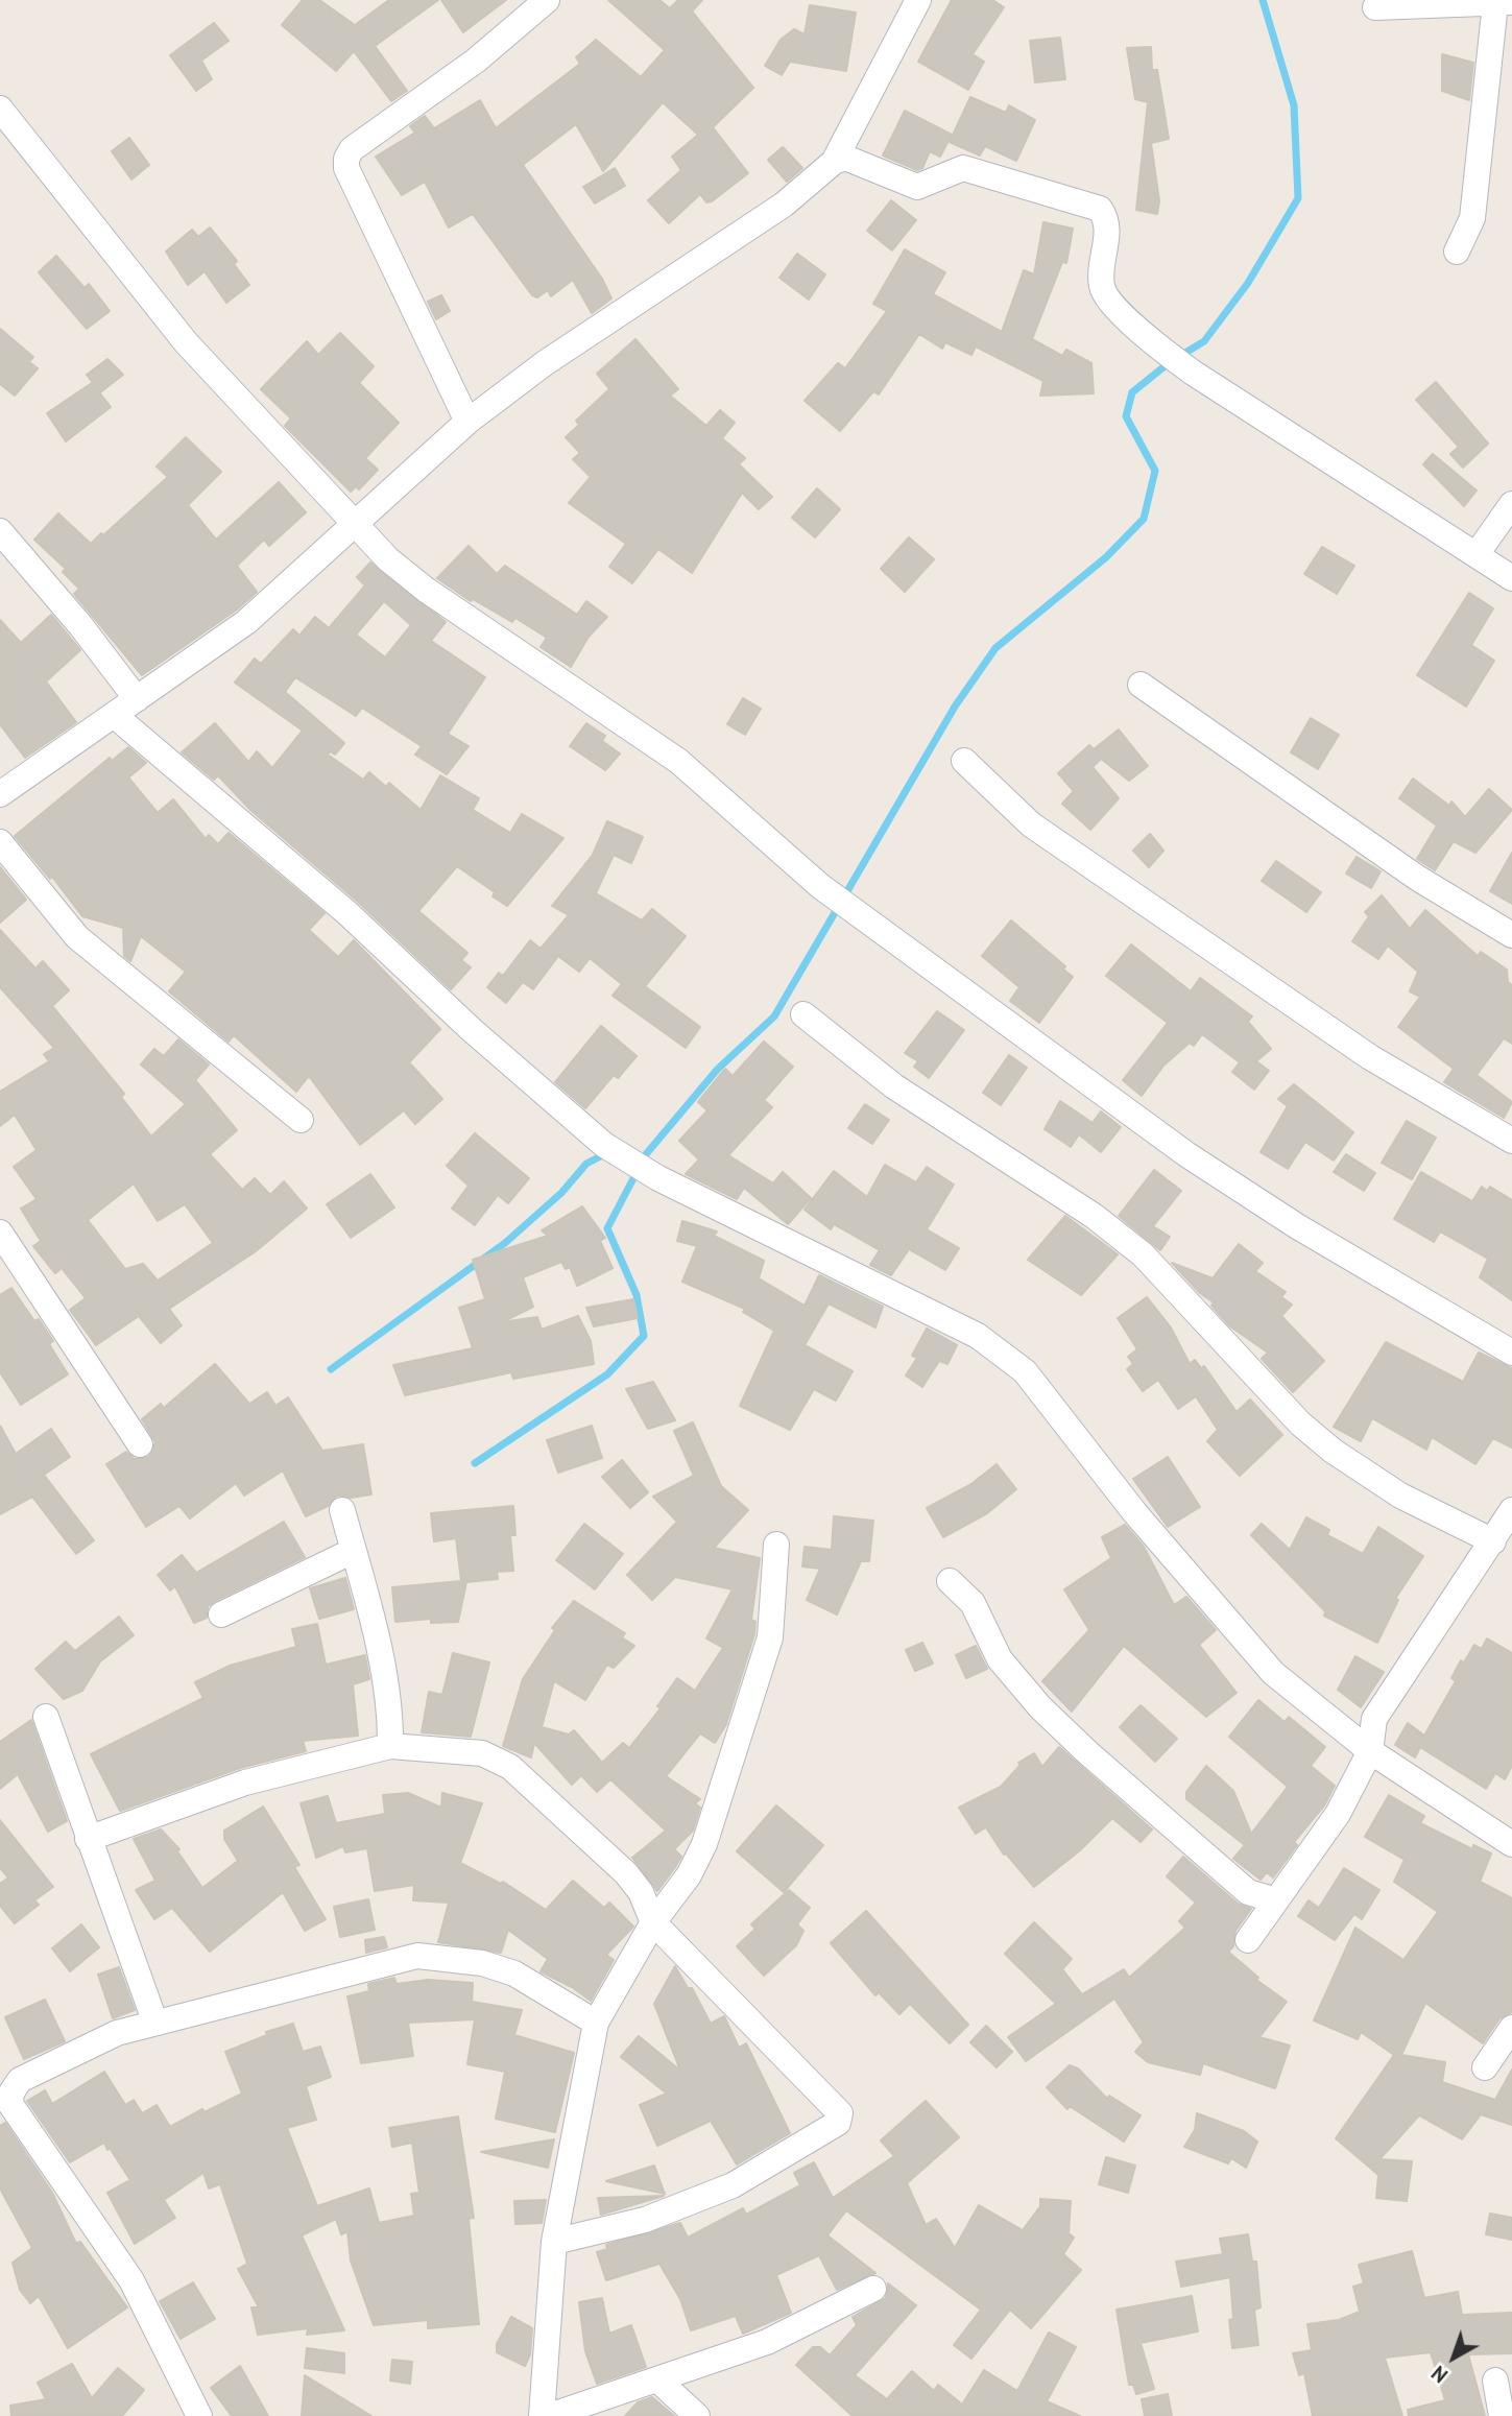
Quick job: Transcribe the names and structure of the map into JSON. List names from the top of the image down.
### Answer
{
  "north": "bottom left"
}
